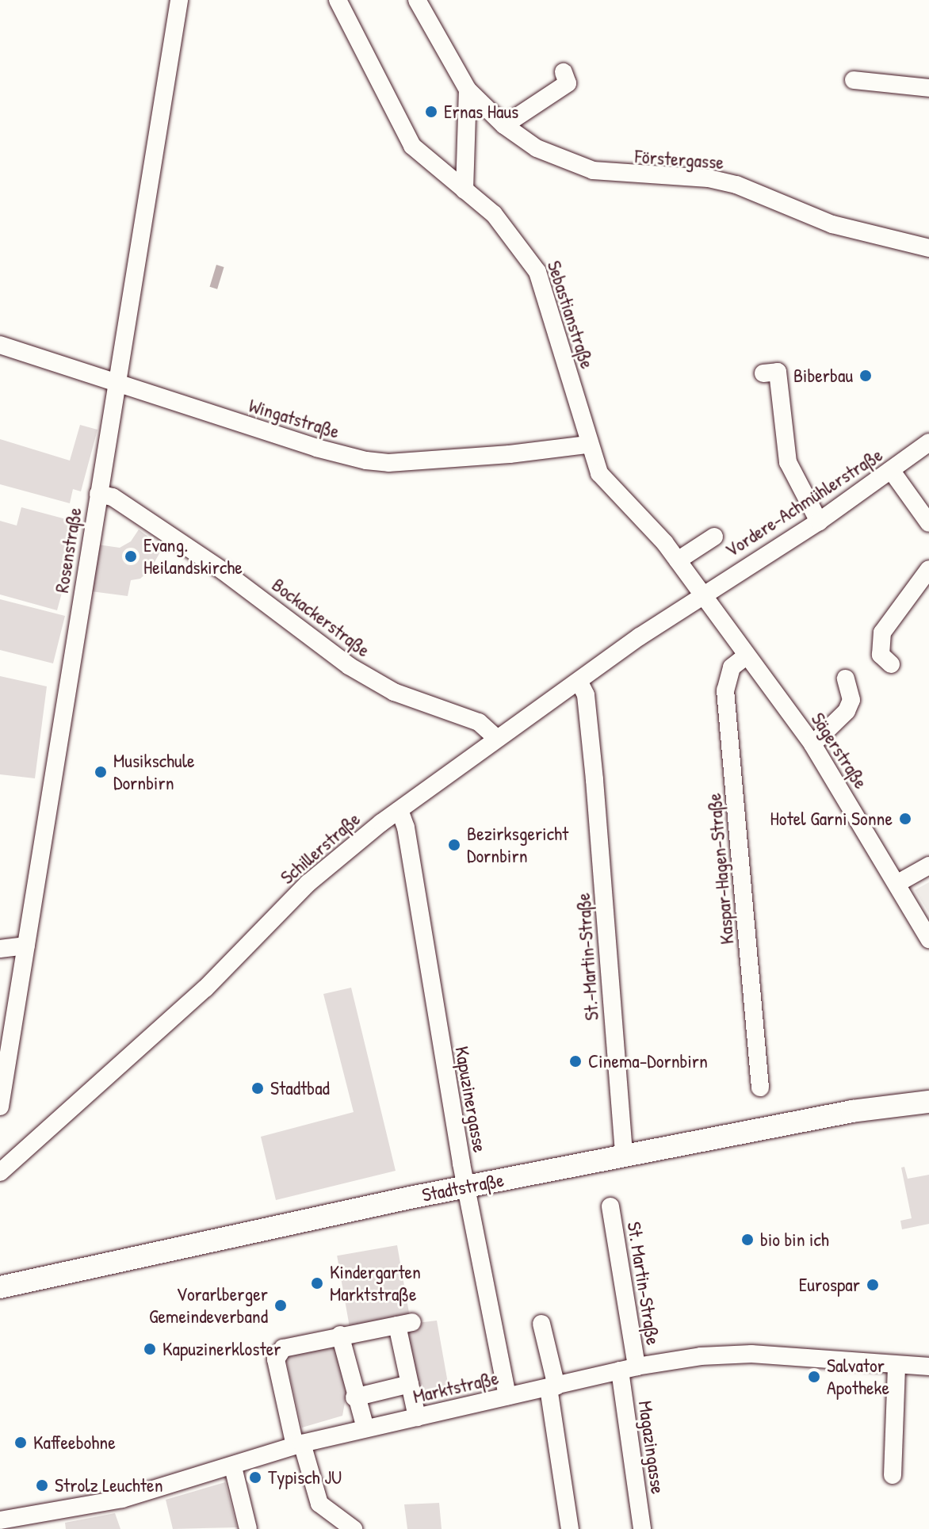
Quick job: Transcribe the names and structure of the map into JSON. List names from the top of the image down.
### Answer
{
  "streets": {
    "main road": ["Stadtstraße"],
    "street": [
      "Förstergasse",
      "Sebastianstraße",
      "Wingatstraße",
      "Vordere-Achmühlerstraße",
      "Rosenstraße",
      "Bockackerstraße",
      "Sägerstraße",
      "Schillerstraße",
      "Kaspar-Hagen-Straße",
      "St.-Martin-Straße",
      "Kapuzinergasse",
      "St. Martin-Straße",
      "Marktstraße",
      "Magazingasse"
    ]
  },
  "crossings": [
    ["Sebastianstraße", "Wingatstraße"],
    ["Sebastianstraße", "Vordere-Achmühlerstraße"],
    ["Sebastianstraße", "Sägerstraße"],
    ["Sebastianstraße", "Schillerstraße"],
    ["Wingatstraße", "Rosenstraße"],
    ["Vordere-Achmühlerstraße", "Sägerstraße"],
    ["Vordere-Achmühlerstraße", "Schillerstraße"],
    ["Rosenstraße", "Bockackerstraße"],
    ["Bockackerstraße", "Schillerstraße"],
    ["Sägerstraße", "Schillerstraße"],
    ["Sägerstraße", "Kaspar-Hagen-Straße"],
    ["Schillerstraße", "St.-Martin-Straße"],
    ["Schillerstraße", "Kapuzinergasse"],
    ["St.-Martin-Straße", "Stadtstraße"],
    ["Kapuzinergasse", "Stadtstraße"],
    ["Kapuzinergasse", "Marktstraße"],
    ["St. Martin-Straße", "Marktstraße"],
    ["St. Martin-Straße", "Magazingasse"],
    ["Marktstraße", "Magazingasse"]
  ],
  "places": [
    "Ernas Haus",
    "Biberbau",
    "Evang. Heilandskirche",
    "Musikschule Dornbirn",
    "Hotel Garni Sonne",
    "Bezirksgericht Dornbirn",
    "Cinema-Dornbirn",
    "Stadtbad",
    "bio bin ich",
    "Kindergarten Marktstraße",
    "Eurospar",
    "Vorarlberger Gemeindeverband",
    "Kapuzinerkloster",
    "Salvator Apotheke",
    "Kaffeebohne",
    "Typisch JU",
    "Strolz Leuchten"
  ]
}
